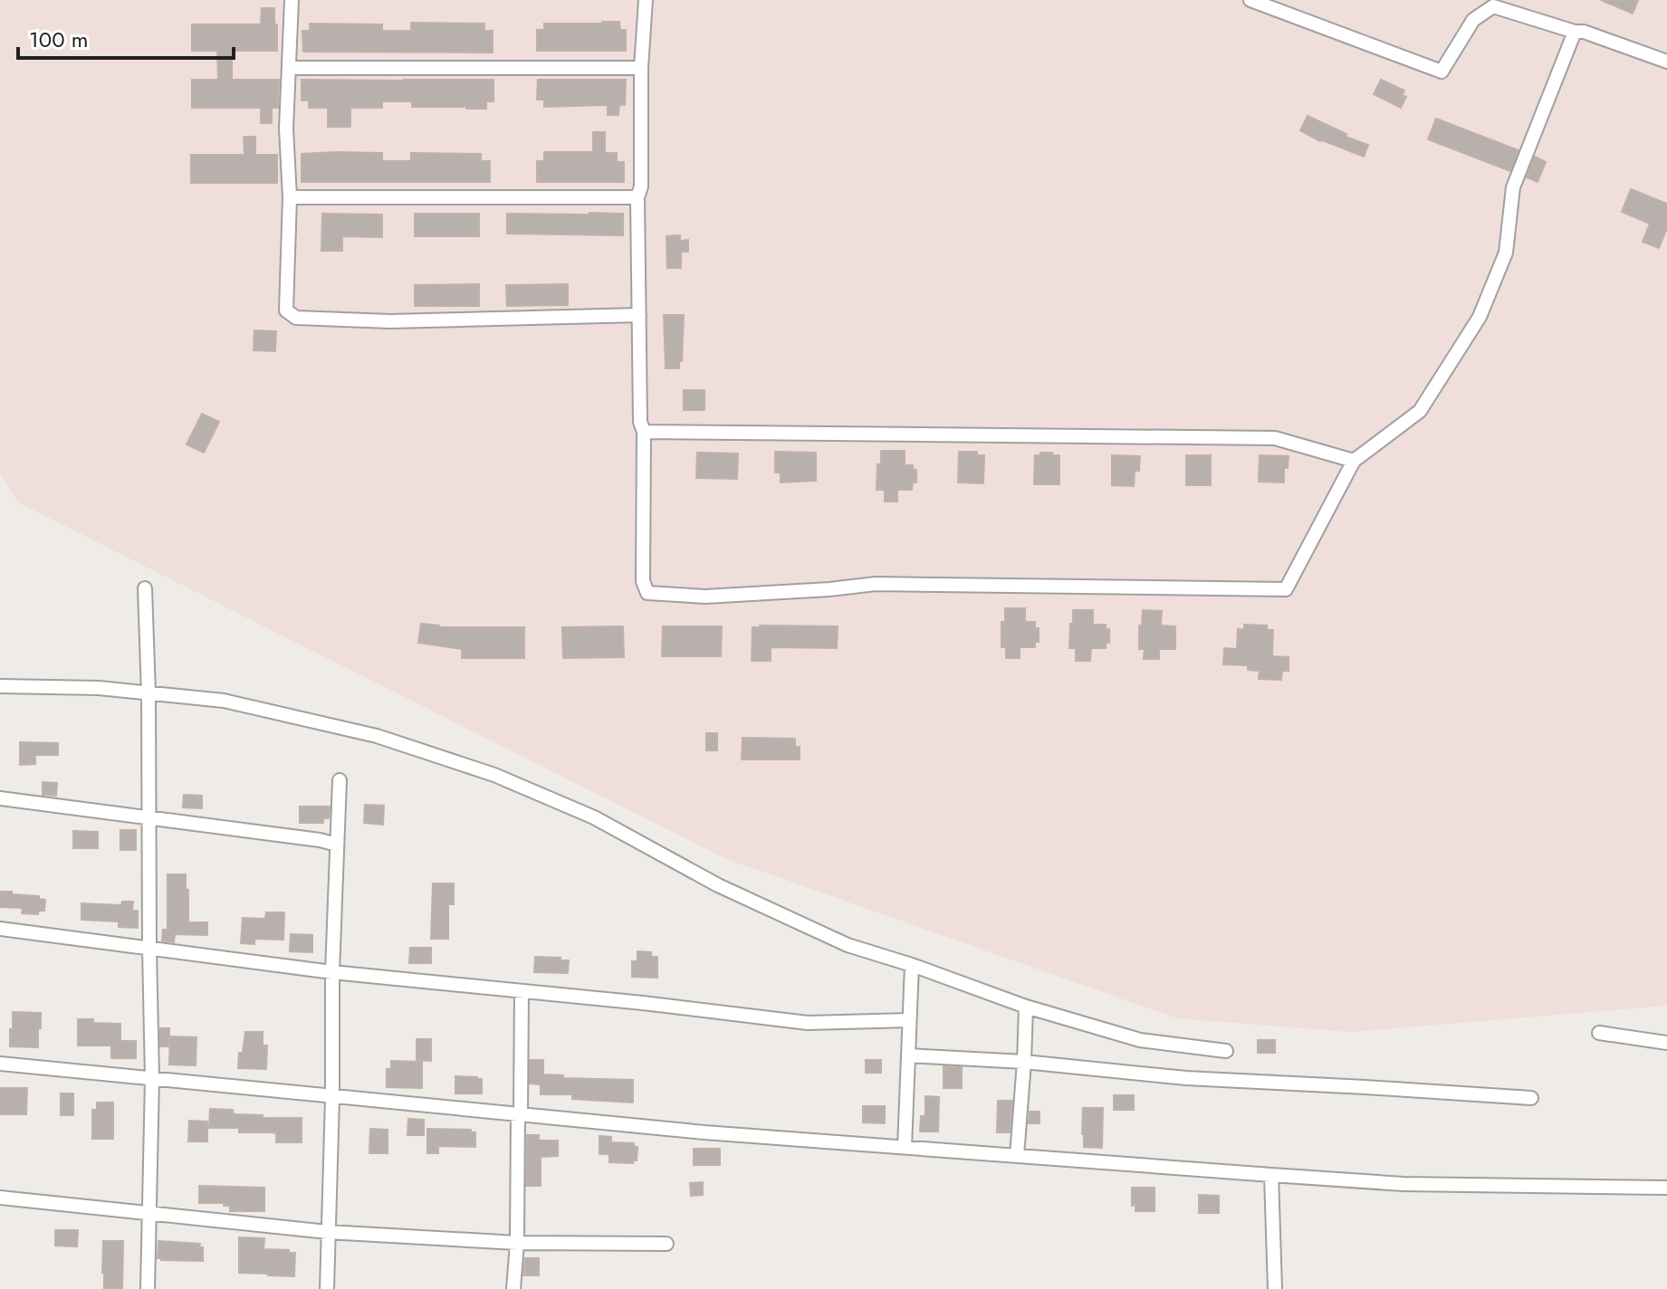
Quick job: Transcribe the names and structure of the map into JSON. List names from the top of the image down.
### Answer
{
  "scale_bar": "100 m"
}
